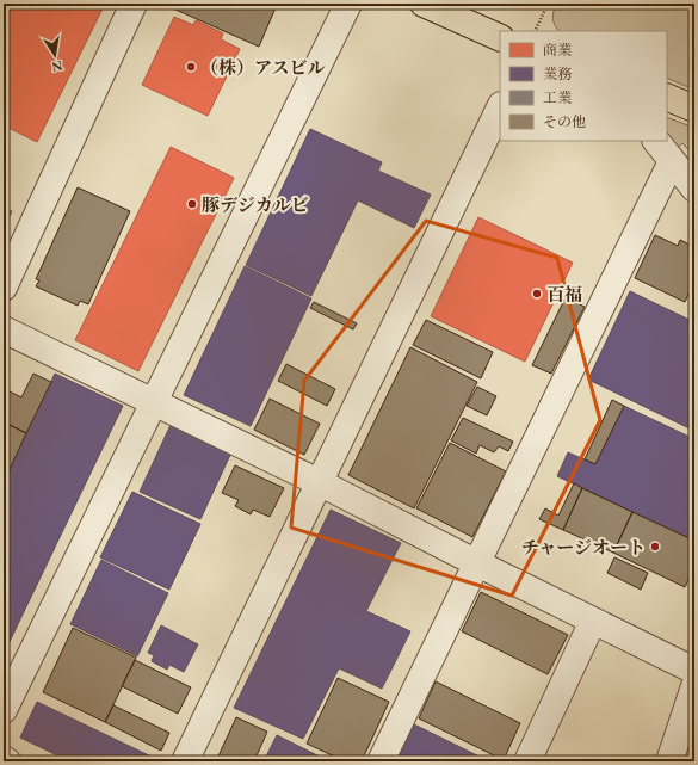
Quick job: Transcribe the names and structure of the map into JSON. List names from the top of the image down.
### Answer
{
  "places": [
    "（株）アスビル",
    "豚デジカルビ",
    "百福",
    "チャージオート"
  ],
  "legend": [
    "商業",
    "業務",
    "工業",
    "その他"
  ],
  "north": "bottom"
}
